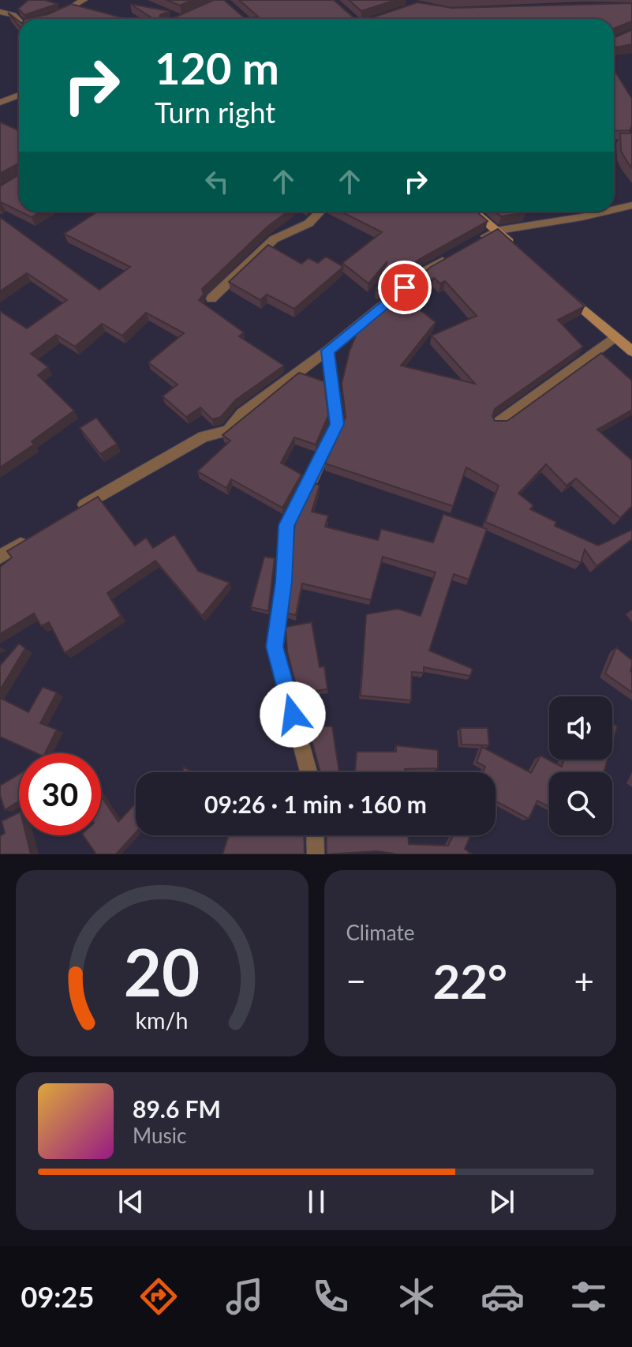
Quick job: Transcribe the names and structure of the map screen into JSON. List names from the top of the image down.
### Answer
{
  "page": {
    "turn": ["120 m", "Turn right"],
    "limit": "30",
    "trip": "09:26 · 1 min · 160 m",
    "tile": "Climate",
    "heat": ["−", "22°", "+"],
    "song": ["89.6 FM", "Music"],
    "tabs": "09:25",
    "gauge": ["20", "km/h"]
  }
}
